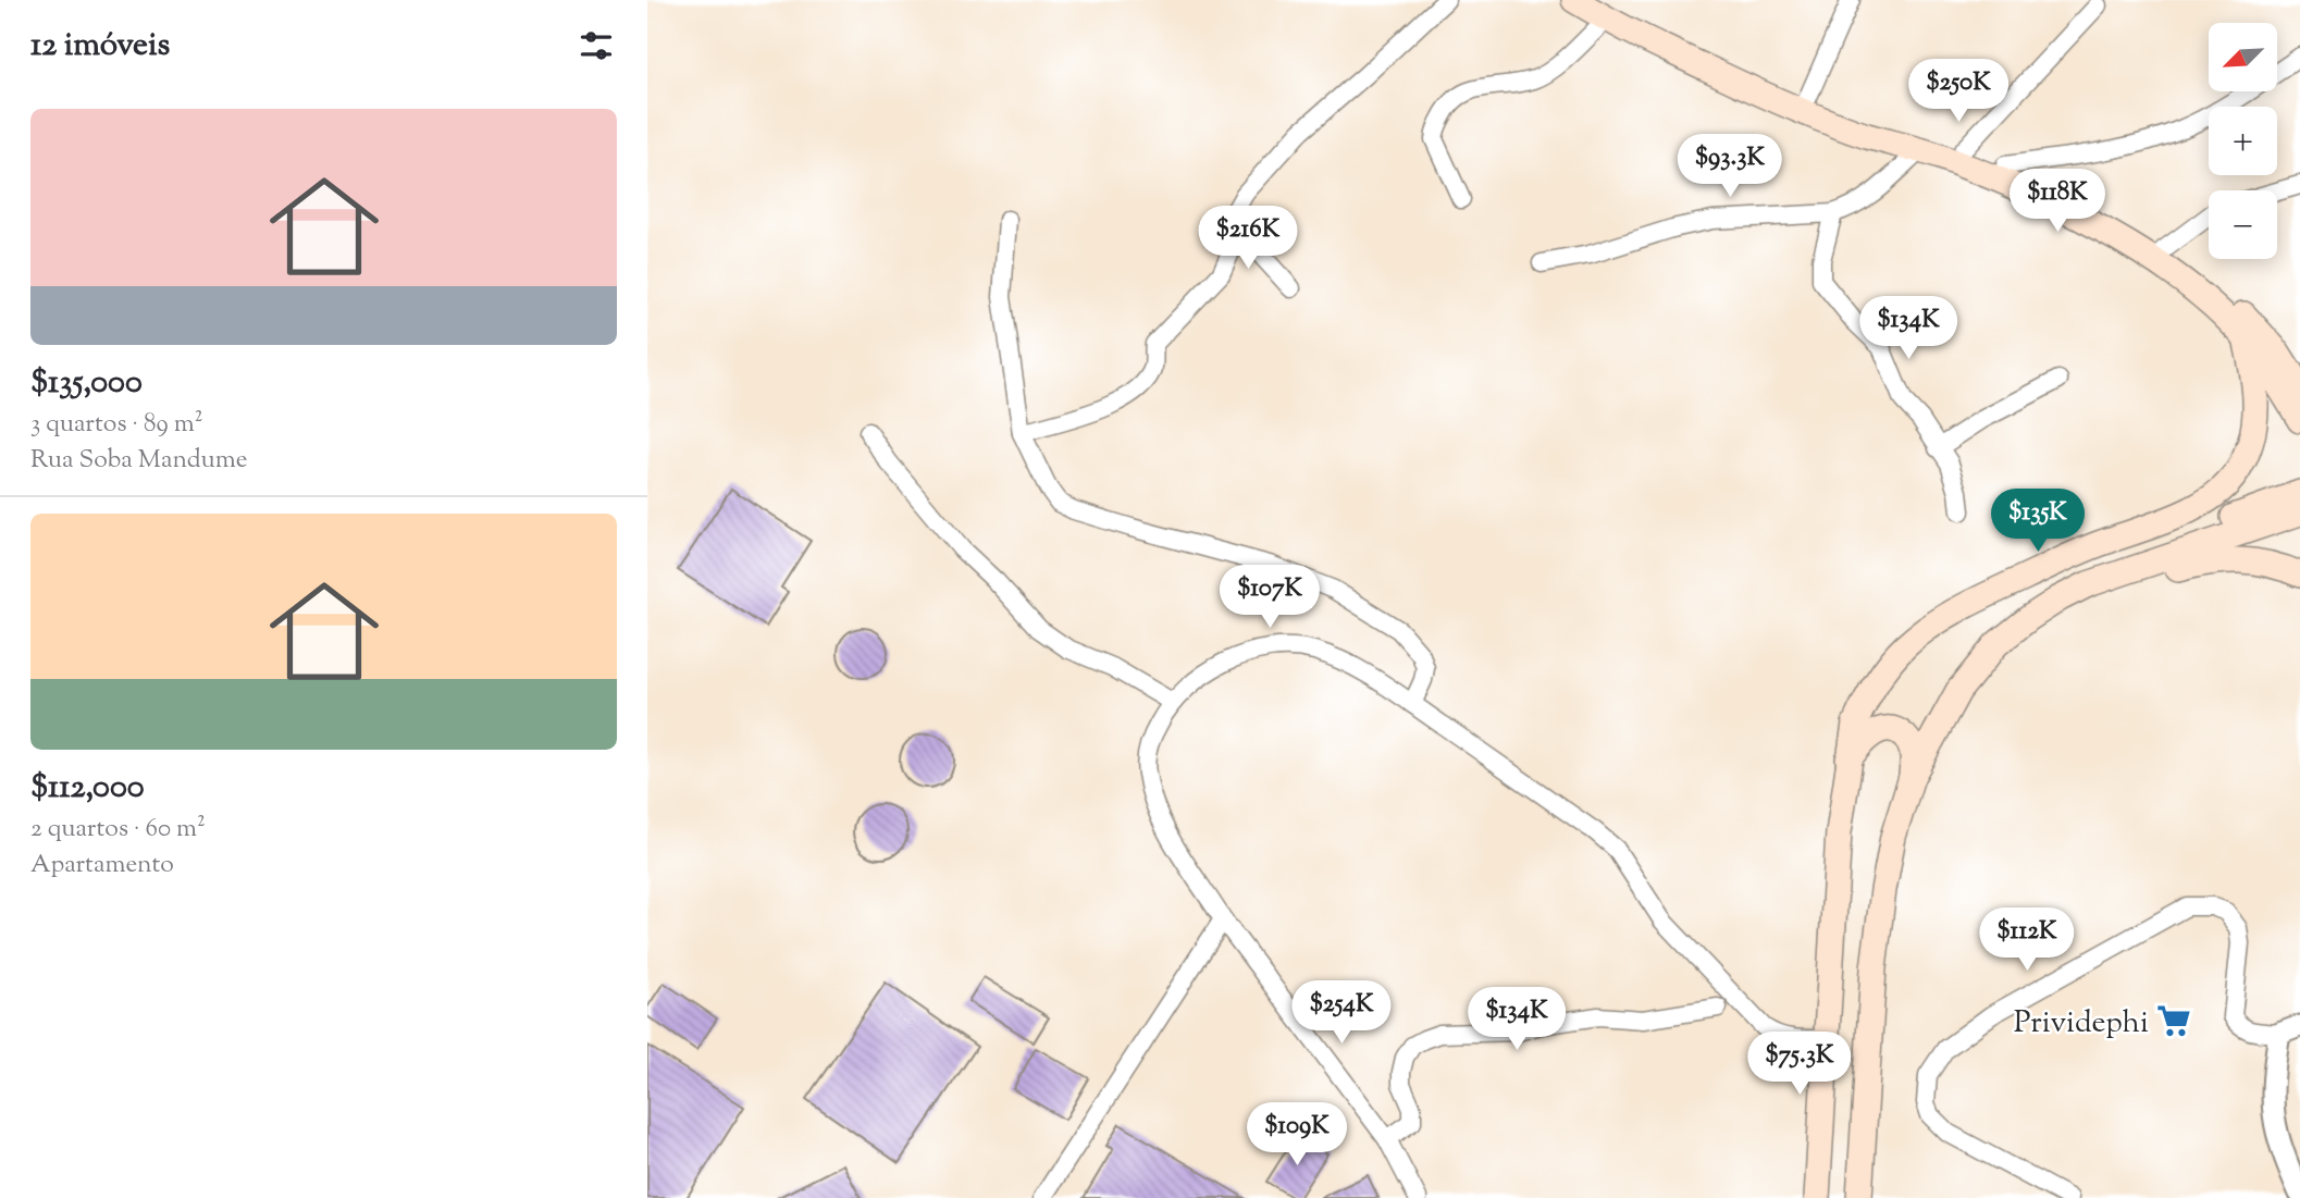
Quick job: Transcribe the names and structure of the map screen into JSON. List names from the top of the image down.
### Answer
{
  "places": {
    "supermarket": ["Prividephi"]
  },
  "north": "bottom left",
  "page": {
    "heading": "12 imóveis",
    "map_buttons": ["+", "−"],
    "price": [
      "$250K",
      "$93.3K",
      "$118K",
      "$216K",
      "$134K",
      "$135K",
      "$107K",
      "$112K",
      "$254K",
      "$134K",
      "$75.3K",
      "$109K"
    ],
    "list": [
      {
        "name": "$135,000",
        "note": "3 quartos · 89 m² · Rua Soba Mandume"
      },
      {
        "name": "$112,000",
        "note": "2 quartos · 60 m² · Apartamento"
      }
    ]
  }
}
